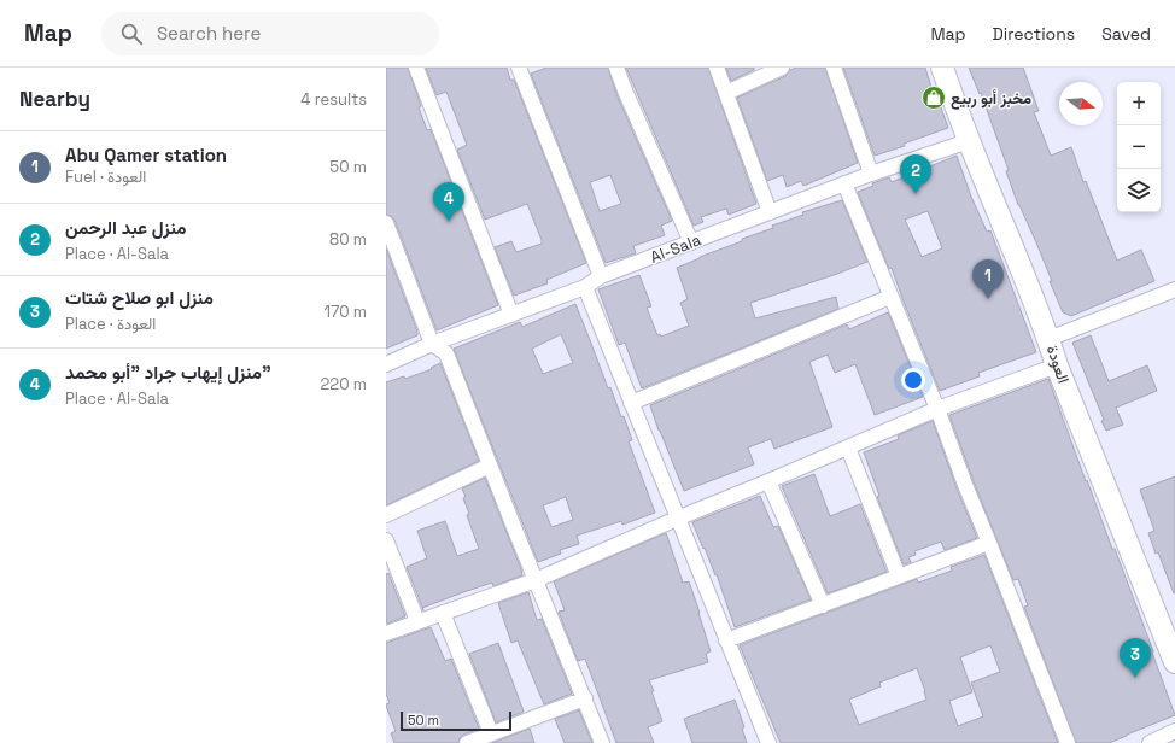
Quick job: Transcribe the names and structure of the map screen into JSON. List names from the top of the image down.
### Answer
{
  "streets": {
    "main road": ["العودة"],
    "street": ["Al-Sala"]
  },
  "crossings": [
    ["Al-Sala", "العودة"]
  ],
  "places": {
    "shop": ["مخبز أبو ربيع"]
  },
  "scale_bar": "50 m",
  "north": "right",
  "page": {
    "header": "Map",
    "search": "Search here",
    "nav": ["Map", "Directions", "Saved"],
    "heading": ["Nearby", "4 results"],
    "map_buttons": ["+", "−"],
    "list": [
      {
        "mark": "1",
        "name": "Abu Qamer station",
        "note": "Fuel · العودة",
        "value": "50 m"
      },
      {
        "mark": "2",
        "name": "منزل عبد الرحمن",
        "note": "Place · Al-Sala",
        "value": "80 m"
      },
      {
        "mark": "3",
        "name": "منزل ابو صلاح شتات",
        "note": "Place · العودة",
        "value": "170 m"
      },
      {
        "mark": "4",
        "name": "منزل إيهاب جراد \"أبو محمد\"",
        "note": "Place · Al-Sala",
        "value": "220 m"
      }
    ],
    "pins": [
      "2",
      "4",
      "1",
      "3"
    ],
    "scale": "50 m"
  }
}
